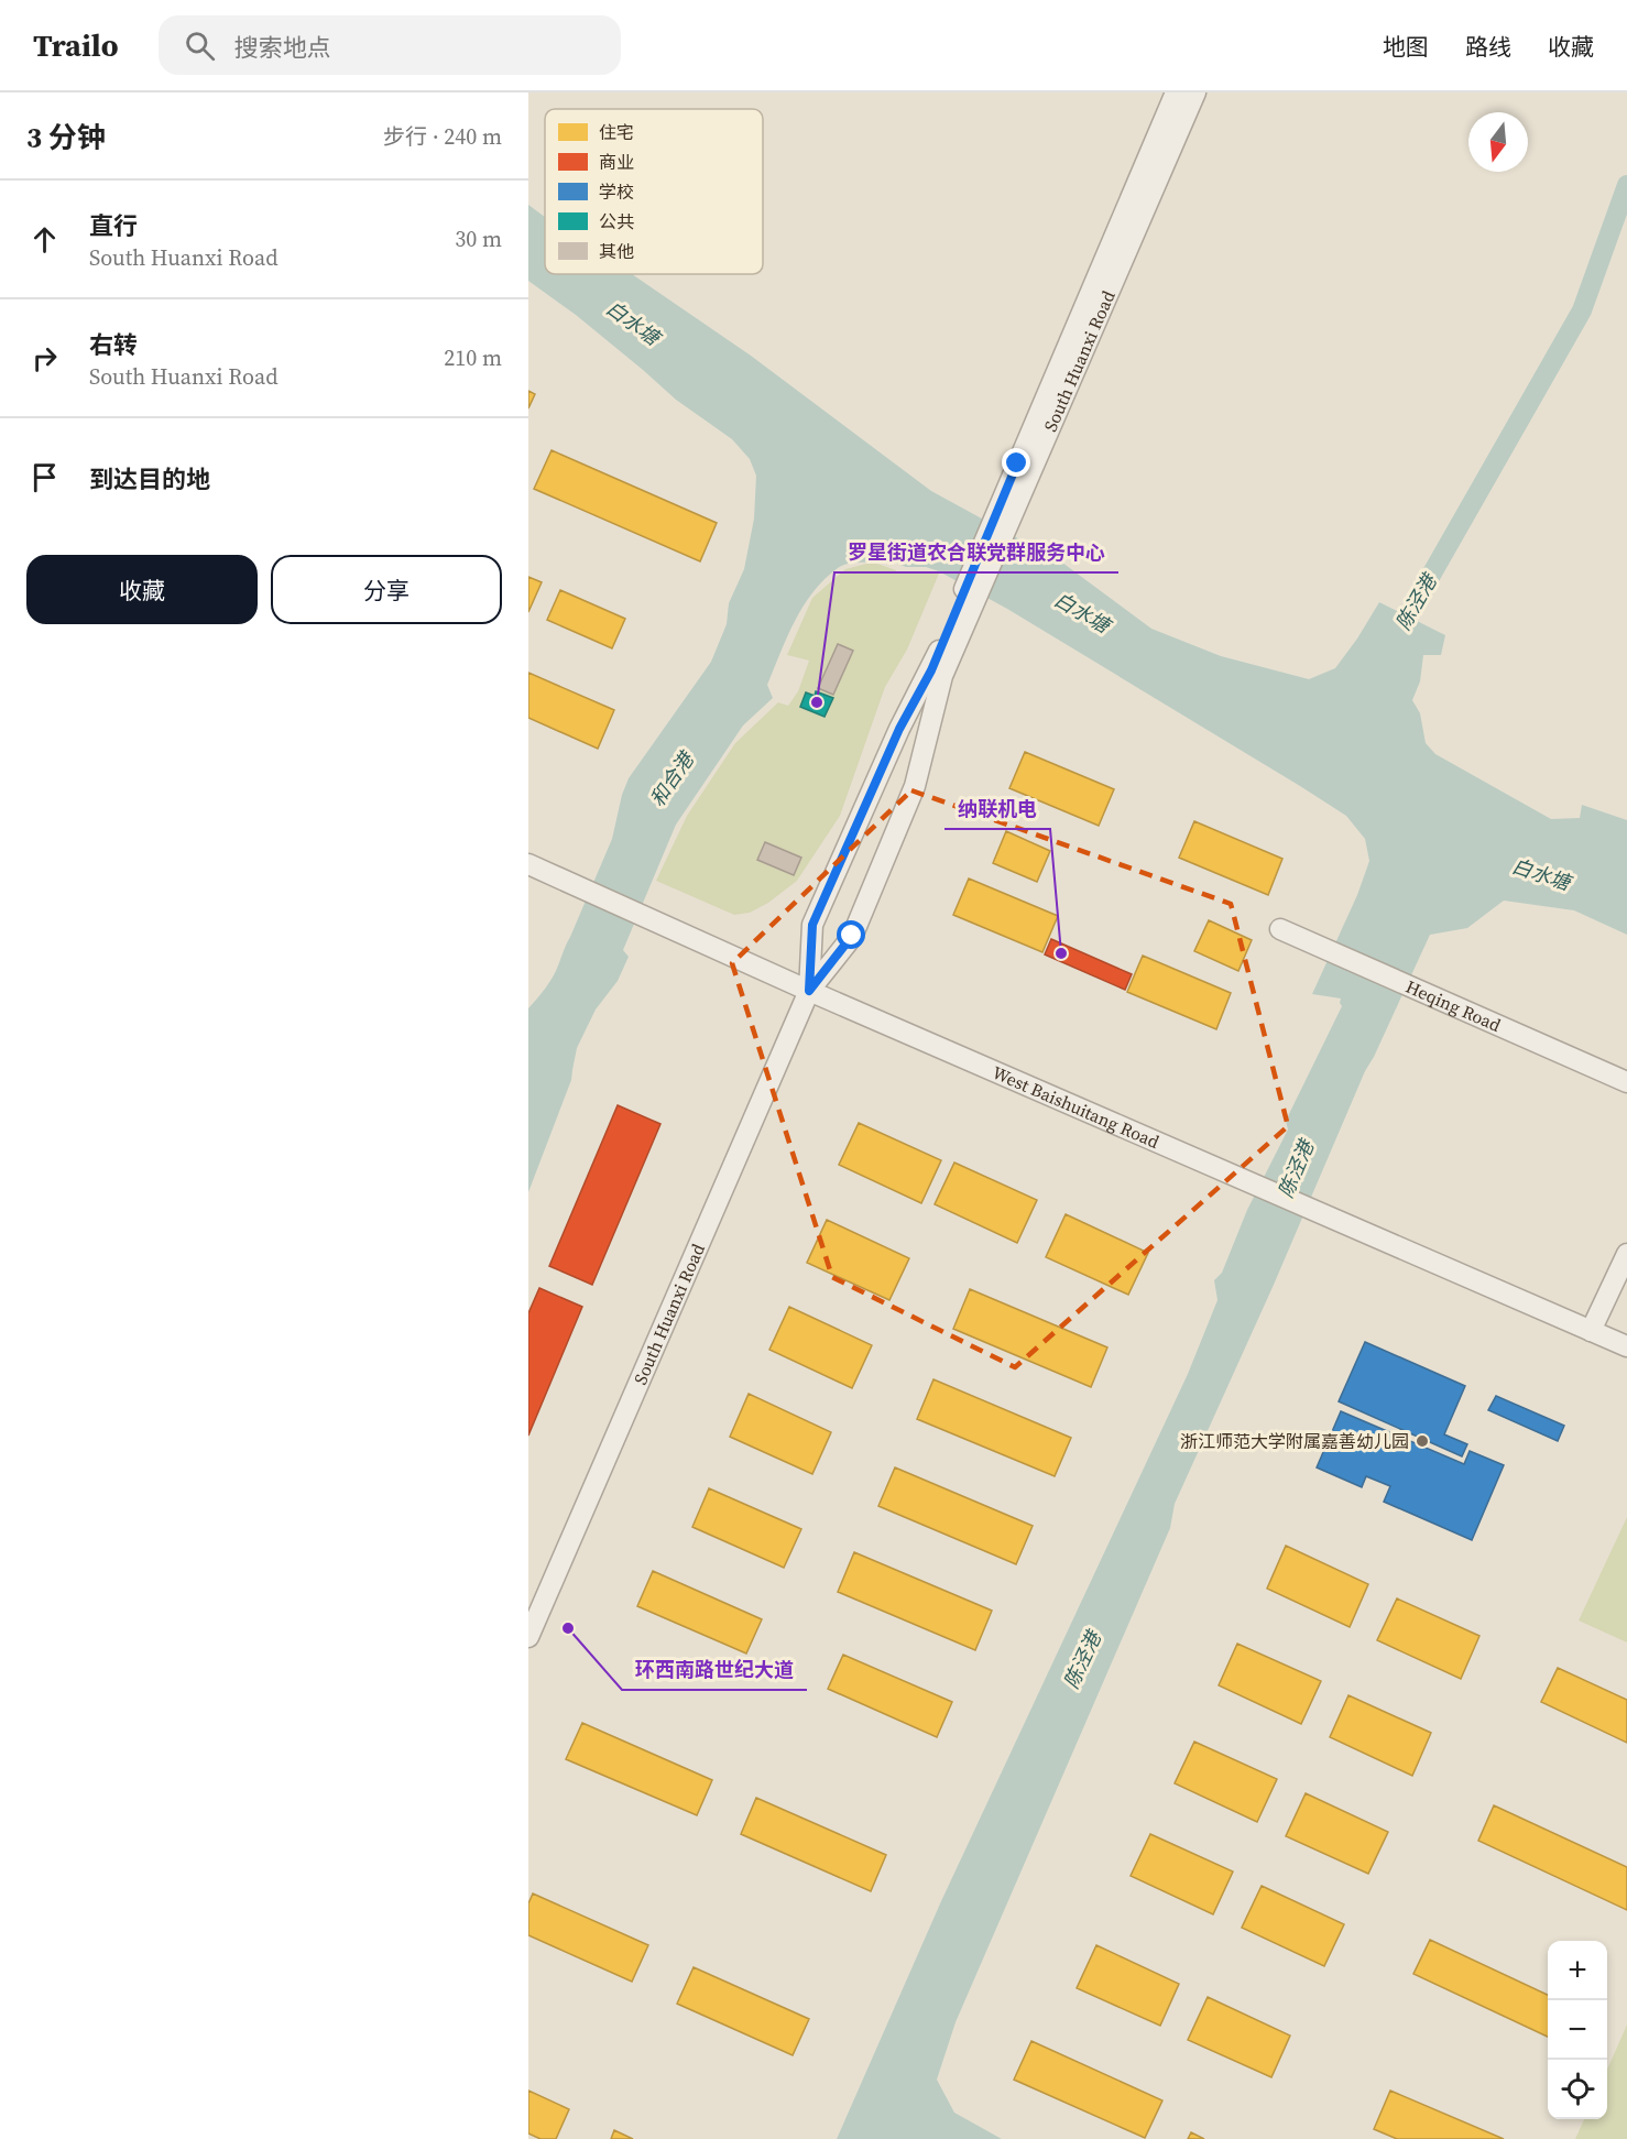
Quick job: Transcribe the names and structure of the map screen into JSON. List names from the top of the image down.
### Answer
{
  "streets": {
    "street": ["South Huanxi Road", "Heqing Road", "West Baishuitang Road"]
  },
  "crossings": [
    ["South Huanxi Road", "West Baishuitang Road"]
  ],
  "water": ["白水塘", "陈泾港", "和合港"],
  "places": [
    "罗星街道农合联党群服务中心",
    "纳联机电",
    "浙江师范大学附属嘉善幼儿园",
    "环西南路世纪大道"
  ],
  "legend": [
    "住宅",
    "商业",
    "学校",
    "公共",
    "其他"
  ],
  "north": "bottom",
  "page": {
    "header": "Trailo",
    "search": "搜索地点",
    "nav": ["地图", "路线", "收藏"],
    "heading": ["3 分钟", "步行 · 240 m"],
    "list": [
      ["直行", "South Huanxi Road", "30 m"],
      ["右转", "South Huanxi Road", "210 m"],
      "到达目的地"
    ],
    "buttons": ["收藏", "分享"],
    "map_buttons": ["+", "−"]
  }
}
